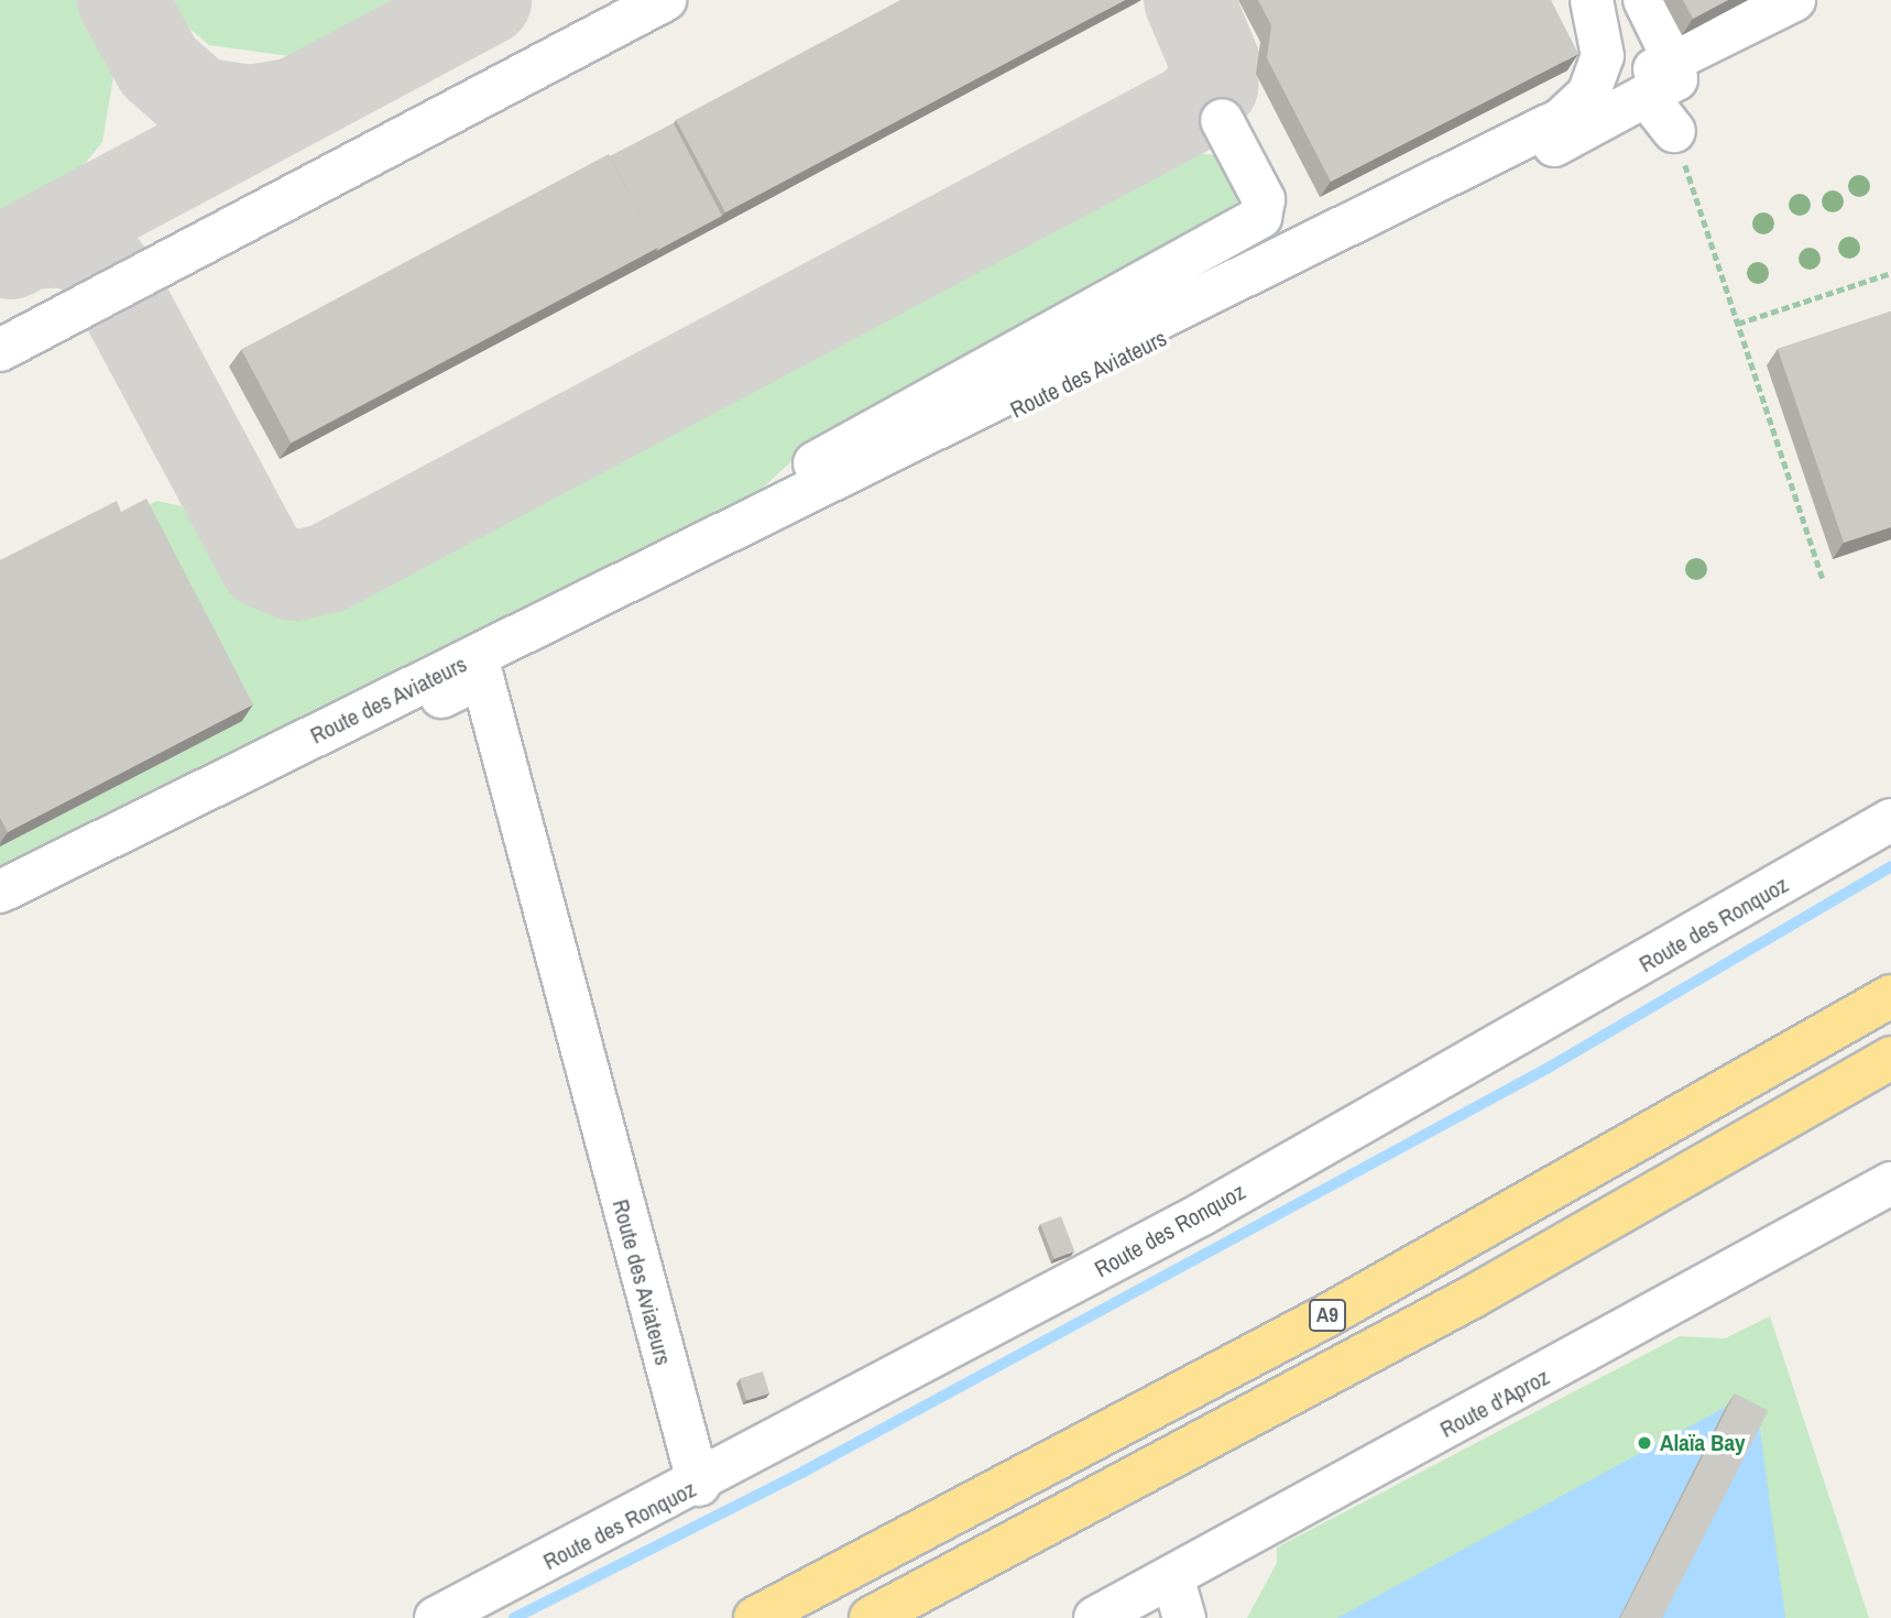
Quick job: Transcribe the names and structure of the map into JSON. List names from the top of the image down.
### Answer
{
  "streets": {
    "highway": ["A9"],
    "street": ["Route des Aviateurs", "Route des Ronquoz", "Route d'Aproz"]
  },
  "crossings": [
    ["Route des Aviateurs", "Route des Ronquoz"]
  ],
  "places": ["Alaïa Bay"]
}
